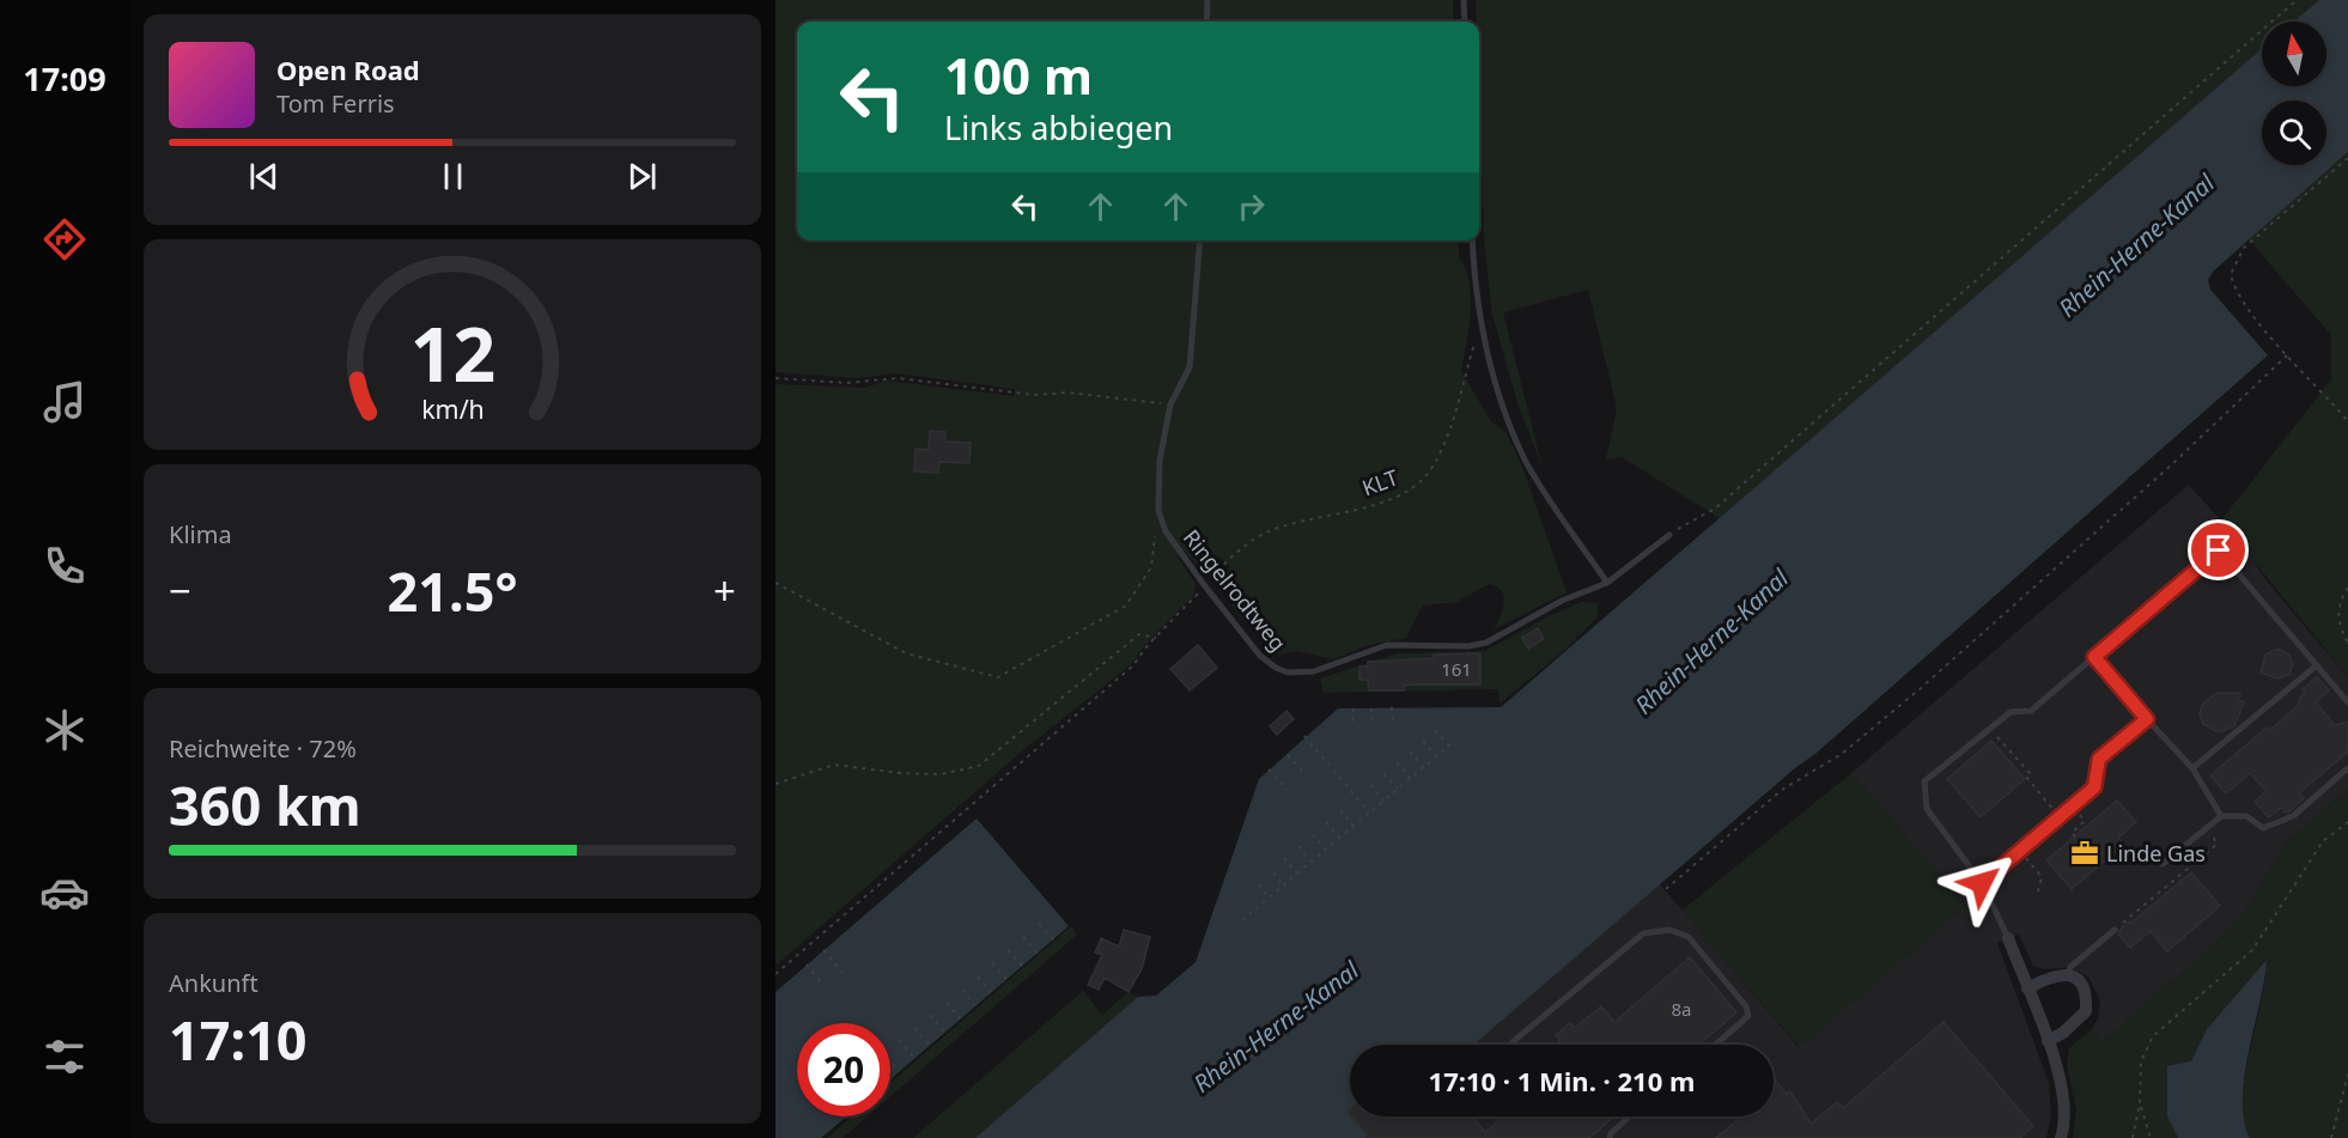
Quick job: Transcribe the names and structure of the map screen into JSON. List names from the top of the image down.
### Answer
{
  "streets": {
    "lane": ["Ringelrodtweg"],
    "path": ["KLT"]
  },
  "crossings": [
    ["KLT", "Ringelrodtweg"]
  ],
  "water": ["Rhein-Herne-Kanal"],
  "places": {
    "office": ["Linde Gas"]
  },
  "house_numbers": ["161", "8a"],
  "north": "top",
  "page": {
    "tabs": "17:09",
    "turn": ["100 m", "Links abbiegen"],
    "song": ["Open Road", "Tom Ferris"],
    "tile": [
      "Klima",
      ["Reichweite · 72%", "360 km"],
      ["Ankunft", "17:10"]
    ],
    "heat": ["−", "21.5°", "+"],
    "limit": "20",
    "trip": "17:10 · 1 Min. · 210 m",
    "gauge": ["12", "km/h"]
  }
}
